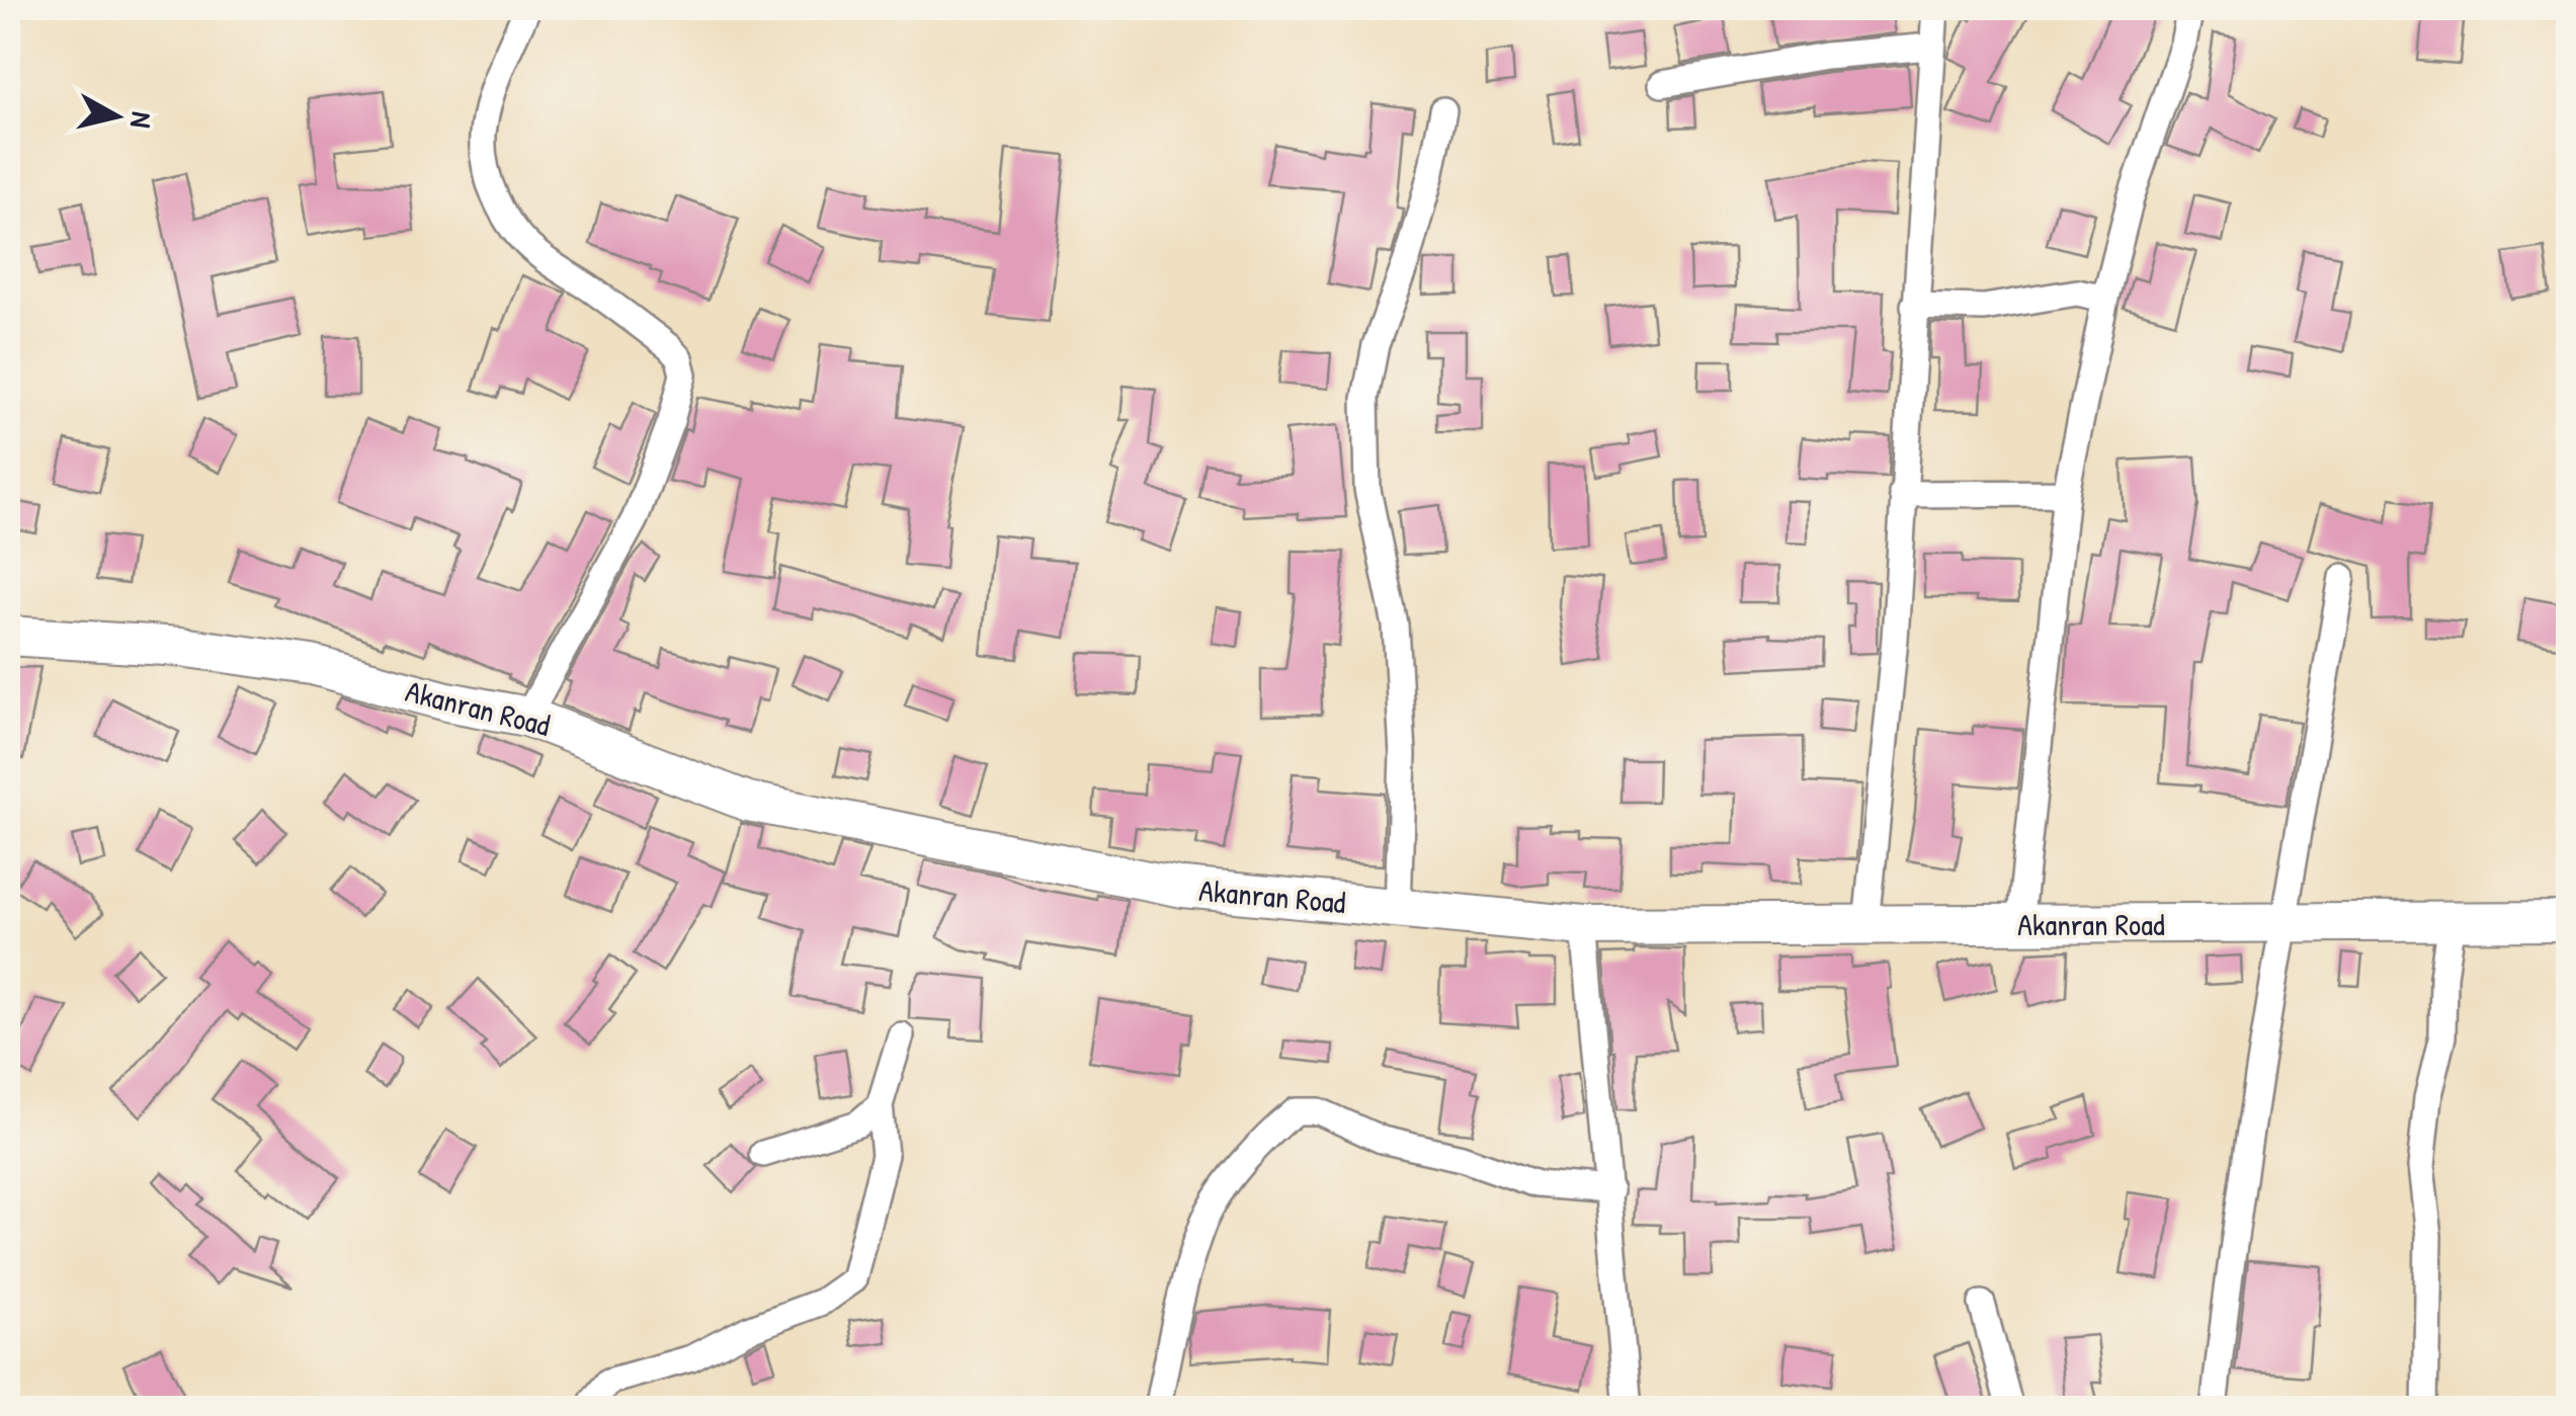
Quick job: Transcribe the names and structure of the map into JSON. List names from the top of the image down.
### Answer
{
  "streets": {
    "main road": ["Akanran Road"]
  },
  "north": "right"
}
